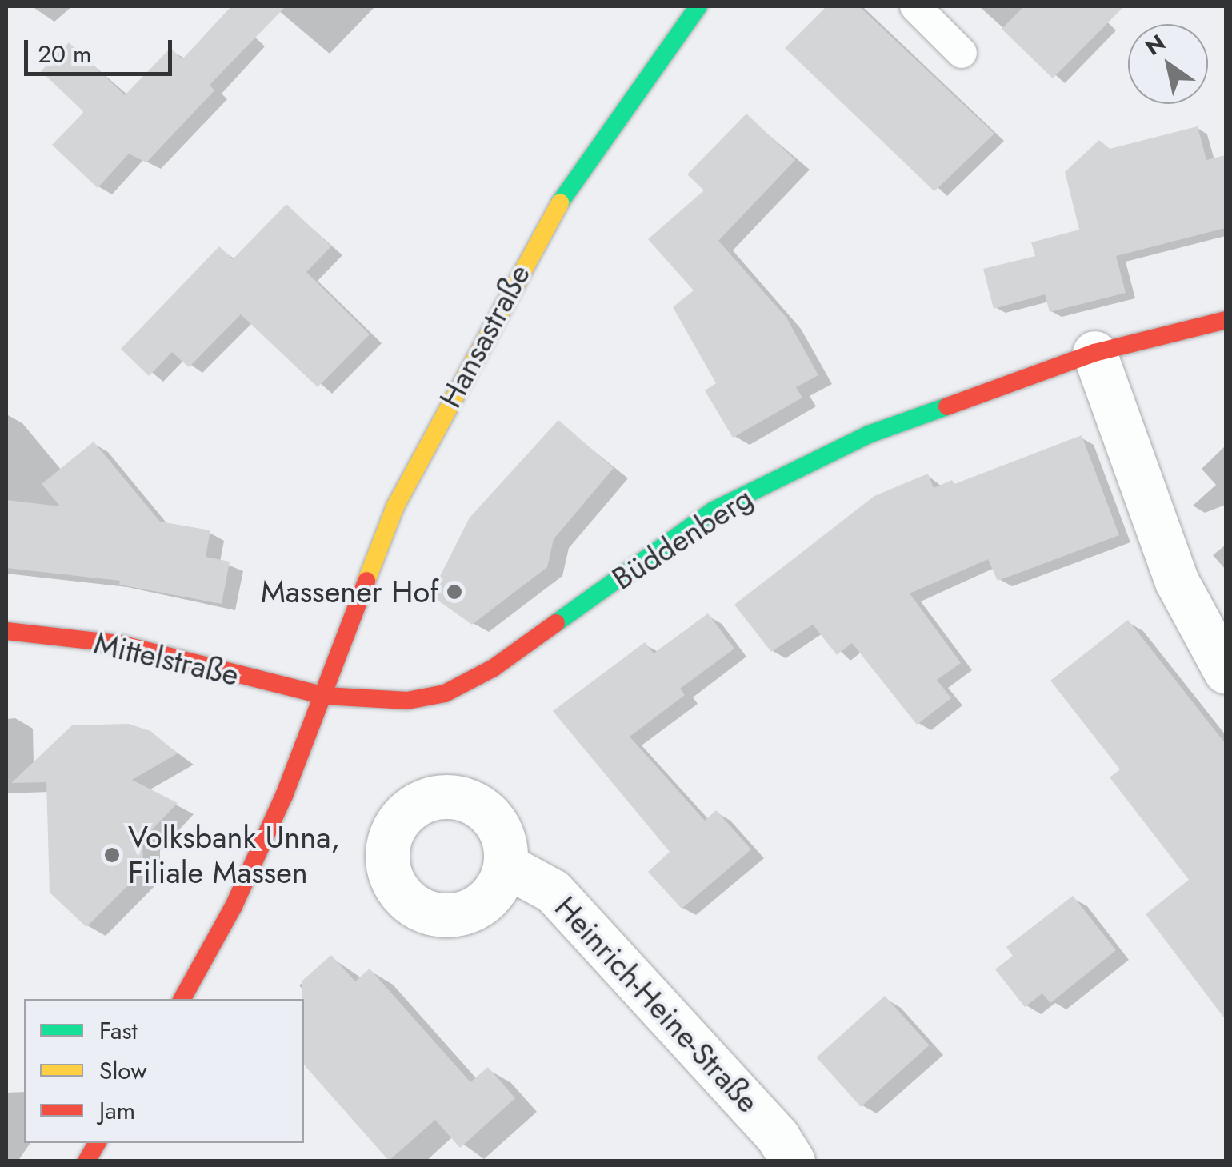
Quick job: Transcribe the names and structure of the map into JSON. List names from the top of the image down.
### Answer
{
  "streets": {
    "street": [
      "Hansastraße",
      "Büddenberg",
      "Mittelstraße",
      "Heinrich-Heine-Straße"
    ]
  },
  "crossings": [
    ["Hansastraße", "Büddenberg"],
    ["Hansastraße", "Mittelstraße"],
    ["Büddenberg", "Mittelstraße"]
  ],
  "places": ["Massener Hof", "Volksbank Unna, Filiale Massen"],
  "legend": ["Fast", "Slow", "Jam"],
  "scale_bar": "20 m",
  "north": "top left"
}
